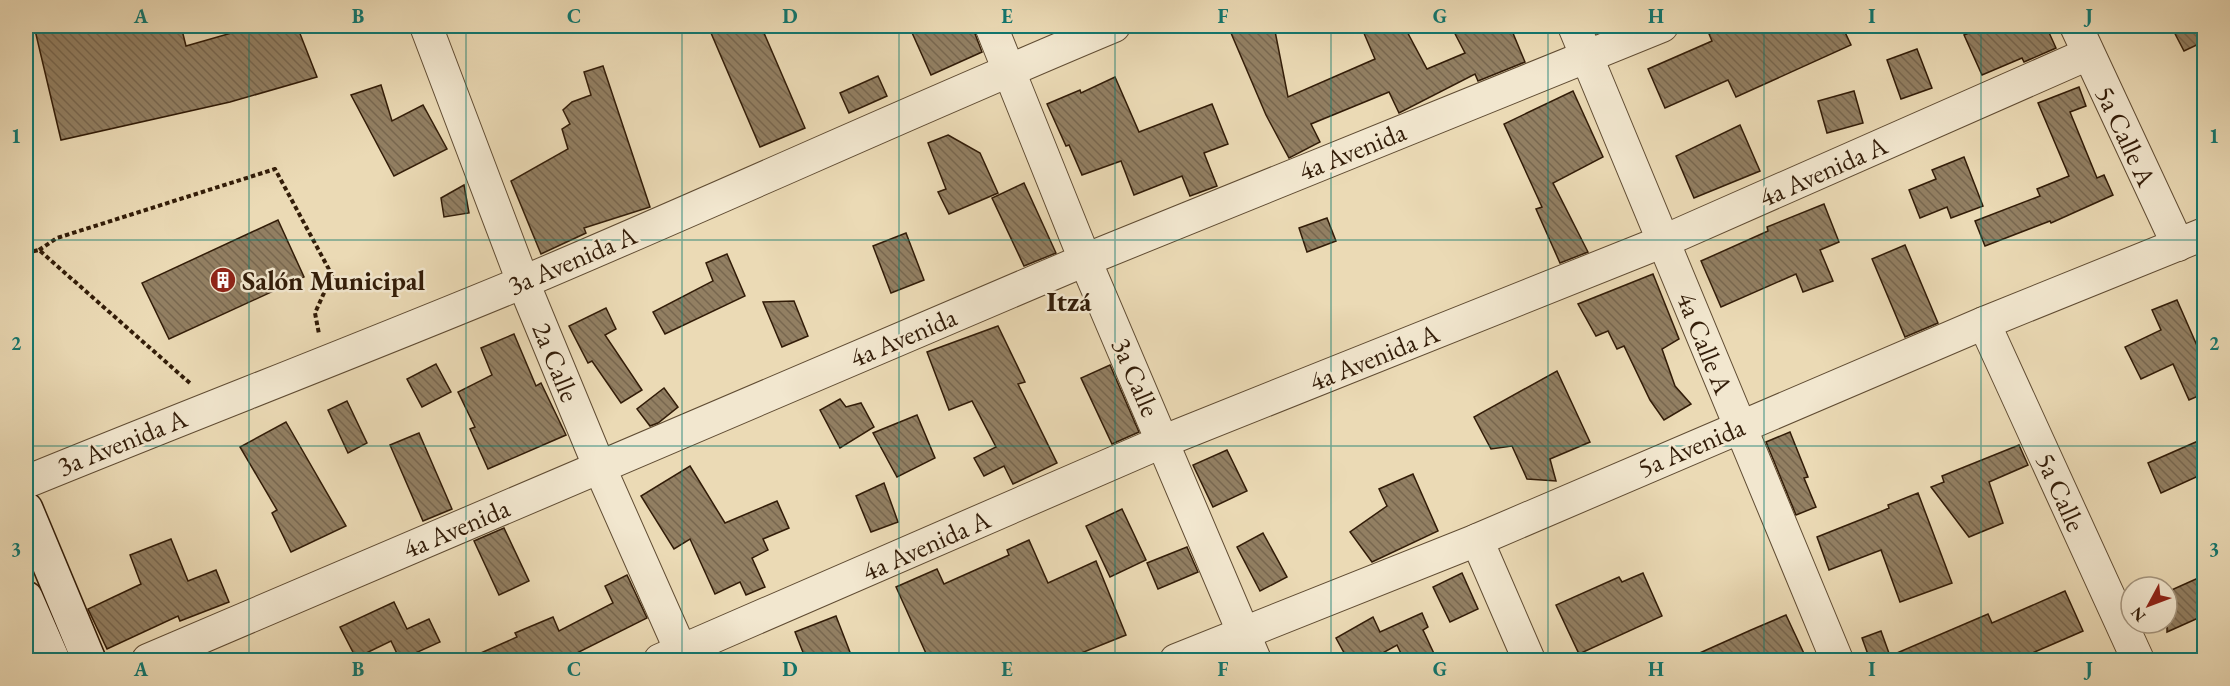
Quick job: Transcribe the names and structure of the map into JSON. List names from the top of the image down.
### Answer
{
  "streets": {
    "street": [
      "5a Calle A",
      "4a Avenida",
      "4a Avenida A",
      "3a Avenida A",
      "4a Calle A",
      "2a Calle",
      "3a Calle",
      "5a Avenida",
      "5a Calle"
    ]
  },
  "crossings": [
    ["5a Calle A", "4a Avenida A"],
    ["5a Calle A", "5a Avenida"],
    ["4a Avenida", "4a Calle A"],
    ["4a Avenida", "2a Calle"],
    ["4a Avenida", "3a Calle"],
    ["4a Avenida A", "4a Calle A"],
    ["4a Avenida A", "2a Calle"],
    ["4a Avenida A", "3a Calle"],
    ["3a Avenida A", "2a Calle"],
    ["3a Avenida A", "3a Calle"],
    ["4a Calle A", "5a Avenida"],
    ["3a Calle", "5a Avenida"],
    ["5a Avenida", "5a Calle"]
  ],
  "districts": ["Itzá"],
  "places": {
    "building": ["Salón Municipal"]
  },
  "north": "bottom left",
  "grid": {
    "columns": [
      "A",
      "B",
      "C",
      "D",
      "E",
      "F",
      "G",
      "H",
      "I",
      "J"
    ],
    "rows": ["1", "2", "3"]
  }
}
